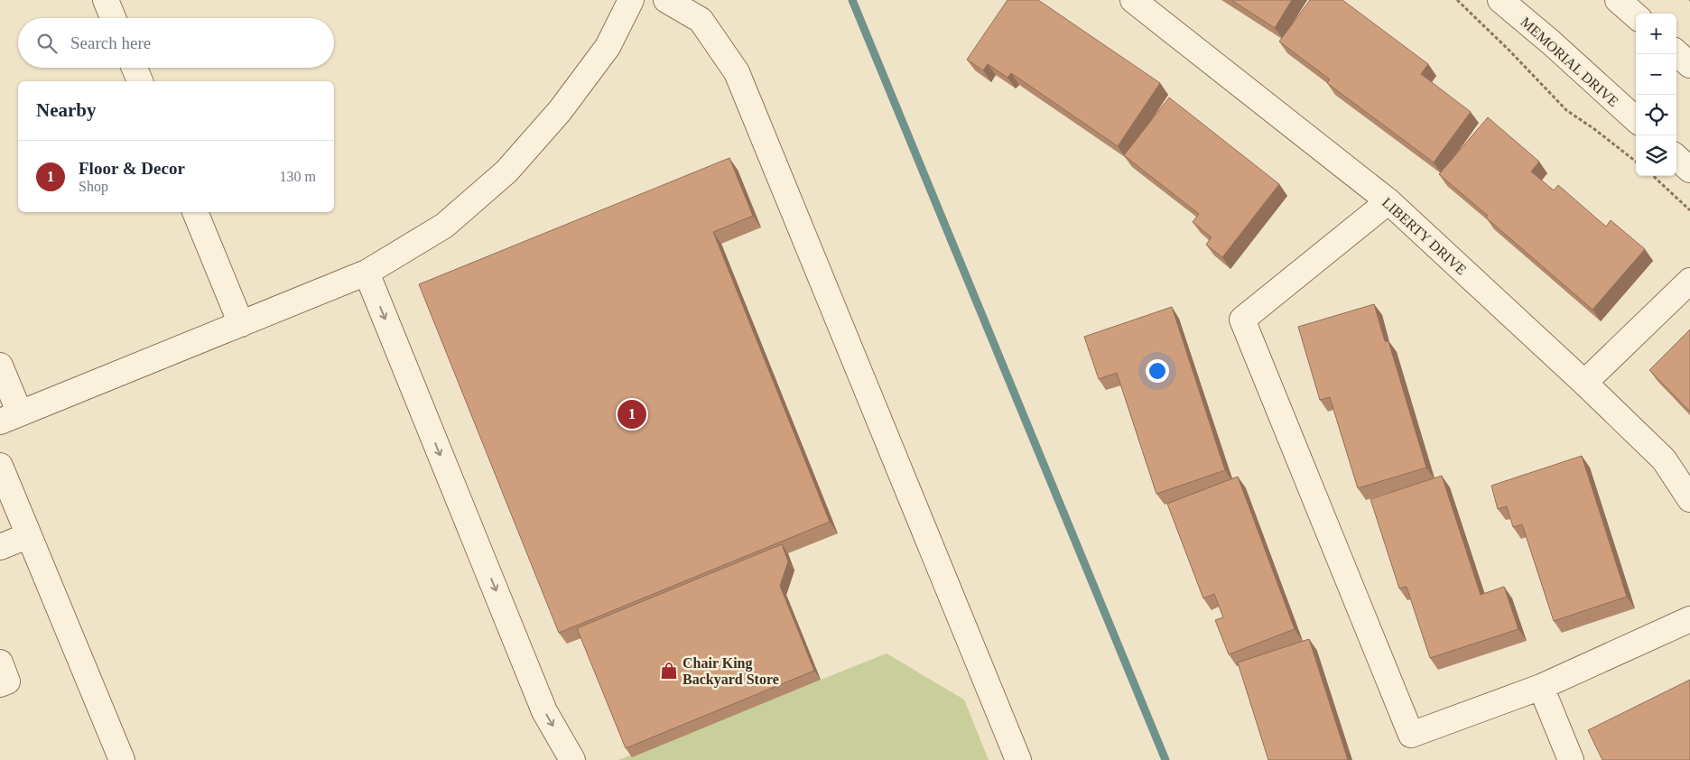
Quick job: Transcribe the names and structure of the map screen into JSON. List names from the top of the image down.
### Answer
{
  "streets": {
    "street": ["MEMORIAL DRIVE", "LIBERTY DRIVE"]
  },
  "places": {
    "shop": ["Chair King Backyard Store"]
  },
  "page": {
    "map_buttons": ["+", "−"],
    "search": "Search here",
    "heading": "Nearby",
    "list": [
      {
        "mark": "1",
        "name": "Floor & Decor",
        "note": "Shop",
        "value": "130 m"
      }
    ],
    "pins": "1"
  }
}
